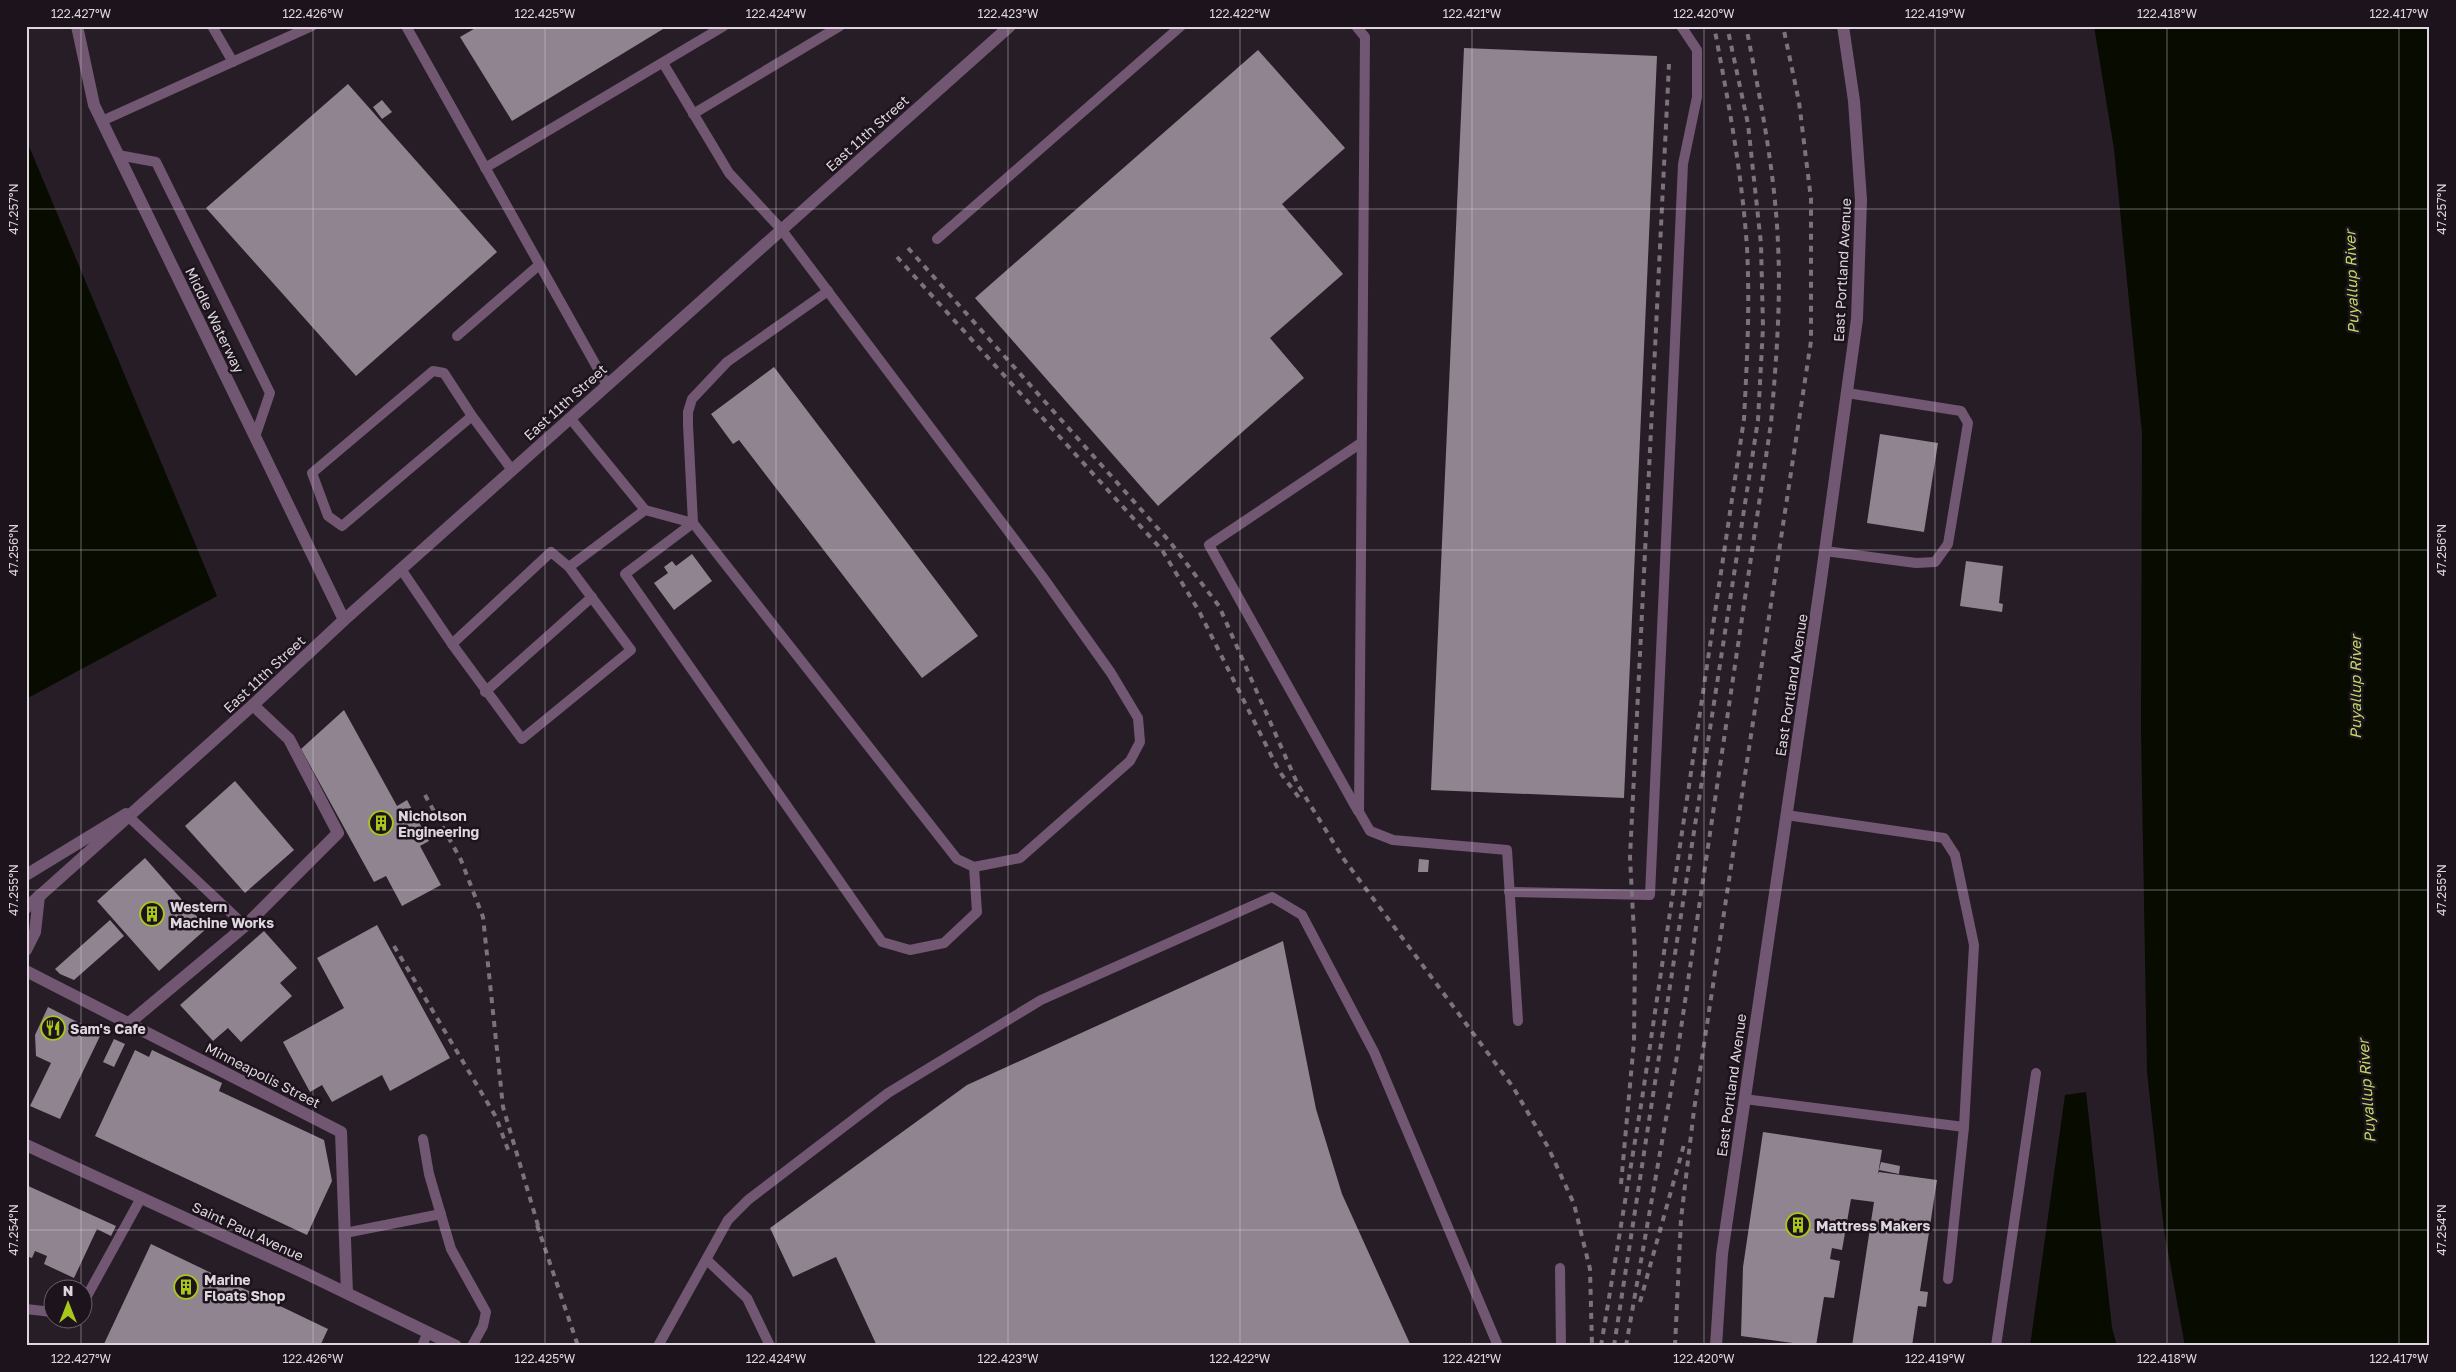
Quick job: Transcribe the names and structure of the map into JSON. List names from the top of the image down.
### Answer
{
  "streets": {
    "street": [
      "East 11th Street",
      "East Portland Avenue",
      "Middle Waterway",
      "Minneapolis Street",
      "Saint Paul Avenue"
    ]
  },
  "crossings": [
    ["East 11th Street", "Middle Waterway"],
    ["Minneapolis Street", "Saint Paul Avenue"]
  ],
  "water": ["Puyallup River"],
  "places": {
    "building": [
      "Nicholson Engineering",
      "Western Machine Works",
      "Mattress Makers",
      "Marine Floats Shop"
    ],
    "restaurant": ["Sam's Cafe"]
  },
  "north": "top",
  "coordinates": [
    "122.427°W",
    "122.426°W",
    "122.425°W",
    "122.424°W",
    "122.423°W",
    "122.422°W",
    "122.421°W",
    "122.420°W",
    "122.419°W",
    "122.418°W",
    "122.417°W",
    "47.257°N",
    "47.256°N",
    "47.255°N",
    "47.254°N"
  ]
}
